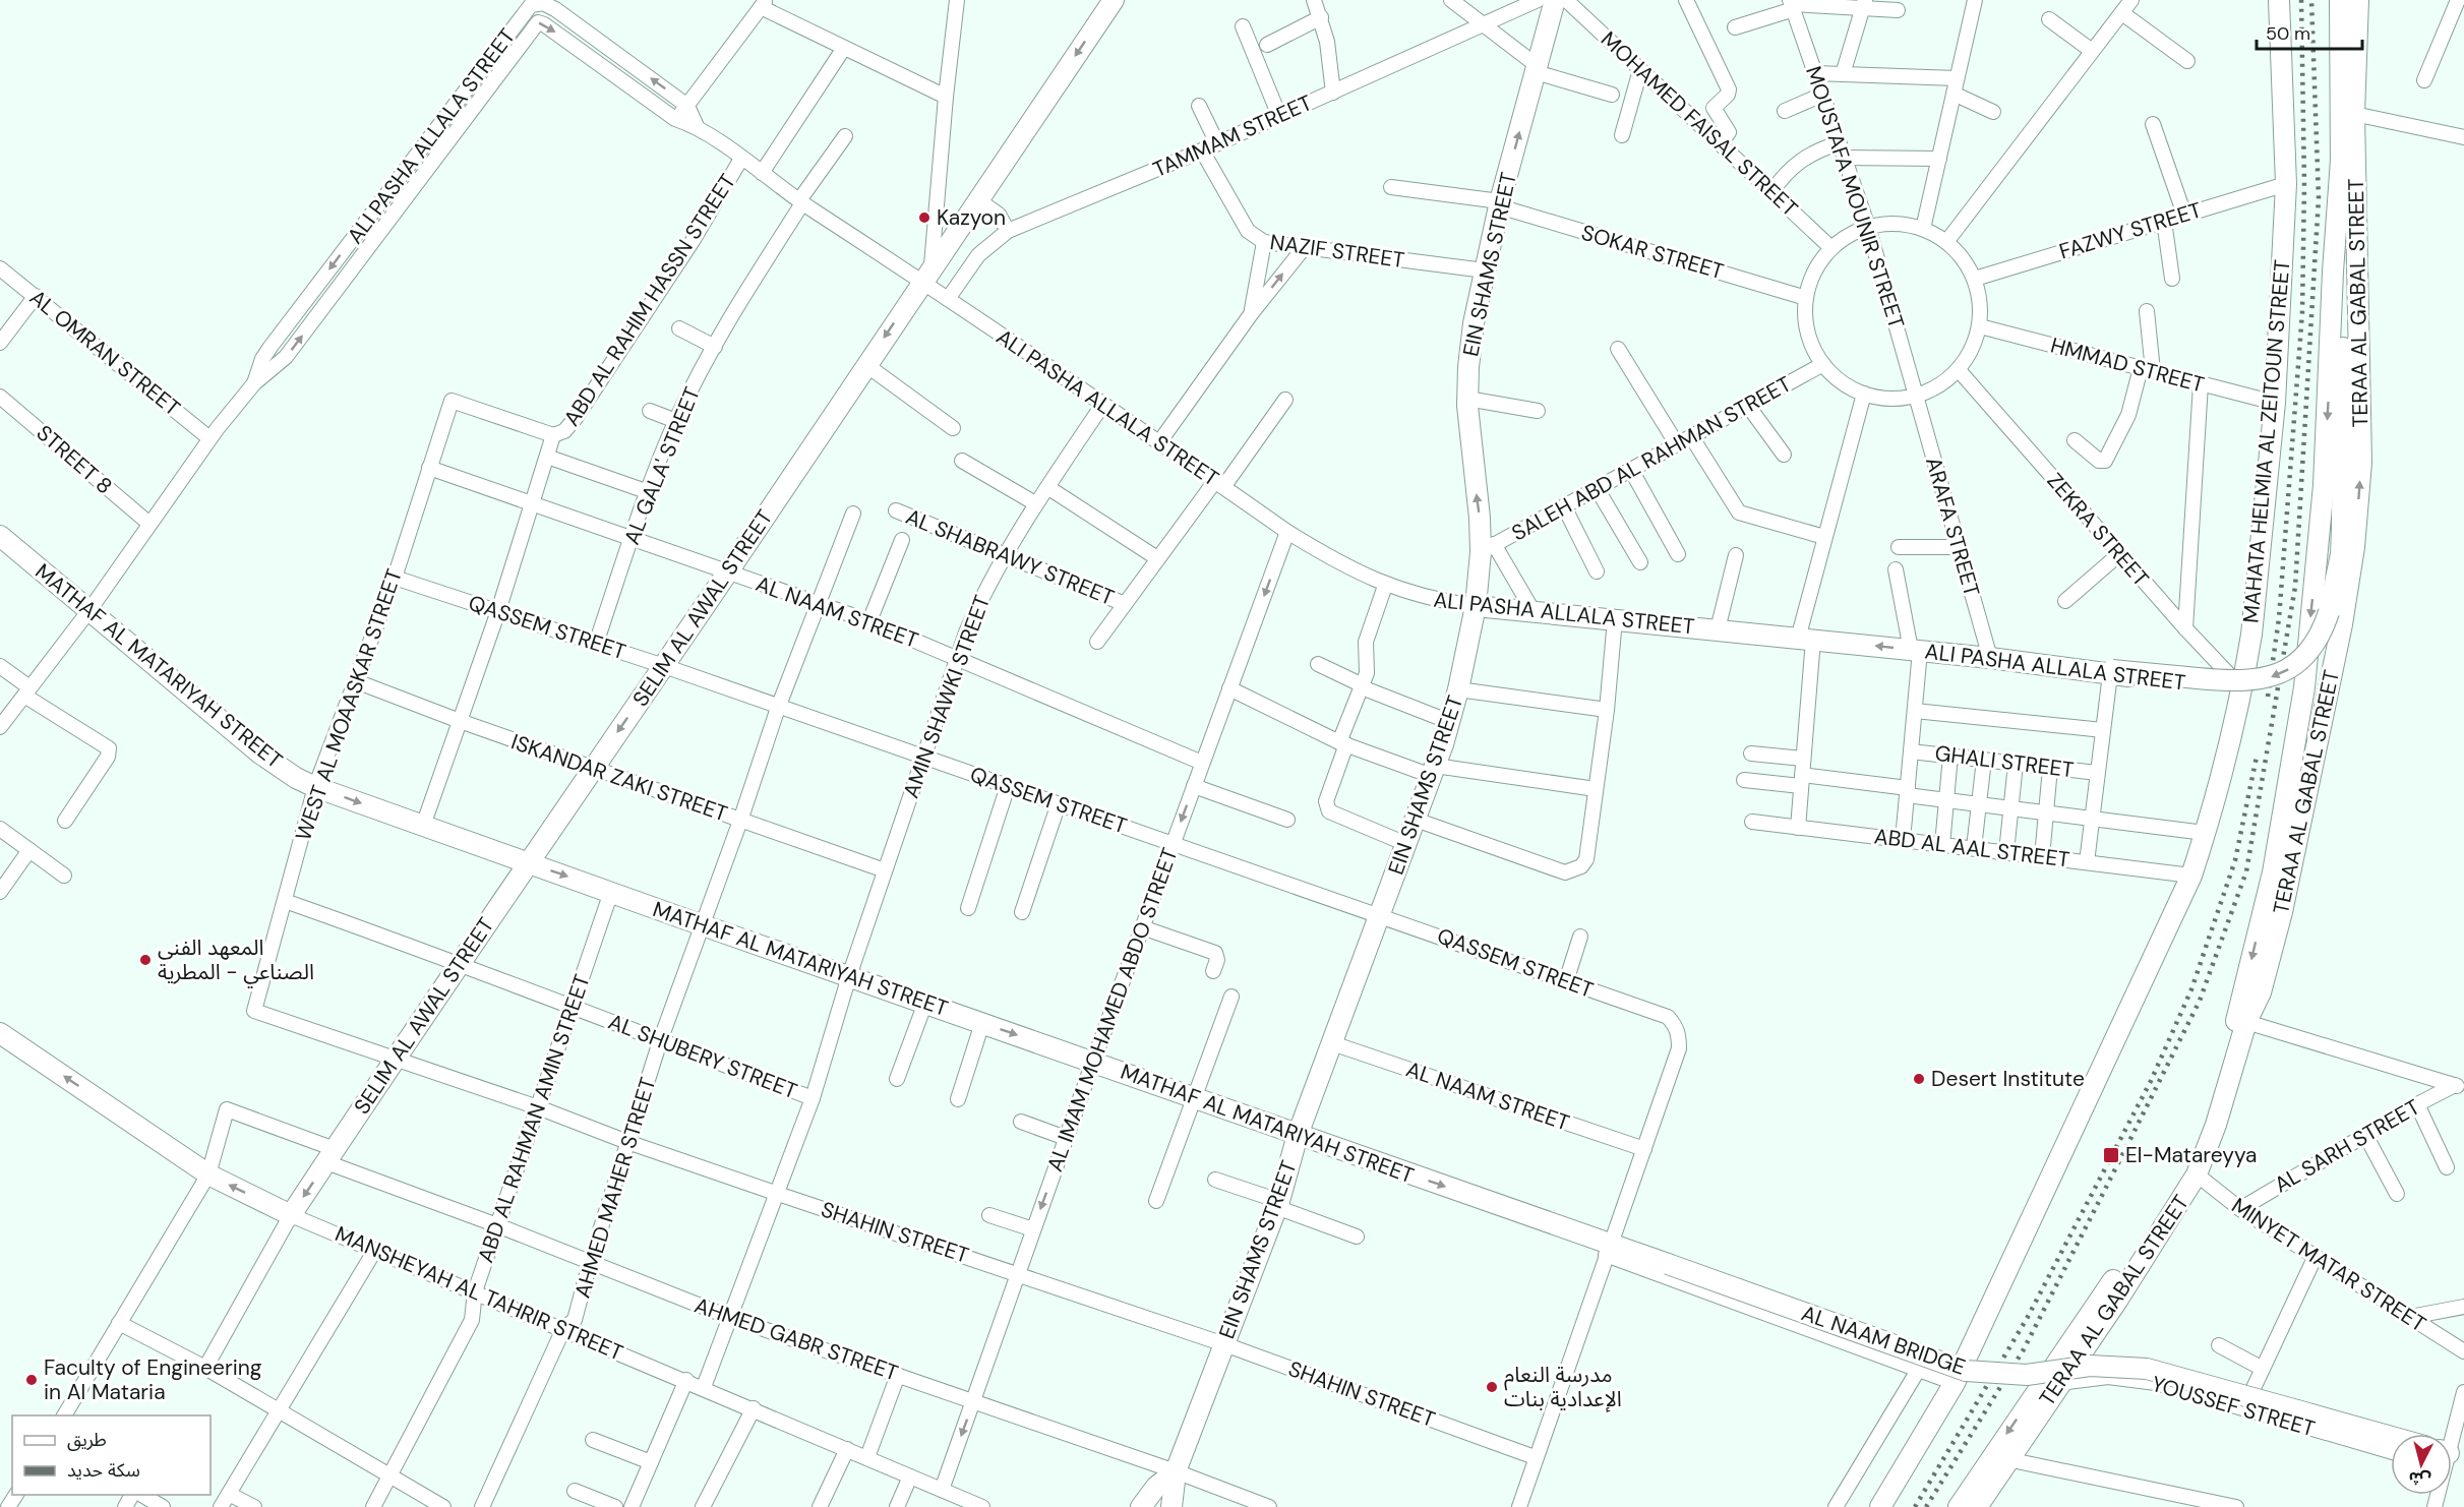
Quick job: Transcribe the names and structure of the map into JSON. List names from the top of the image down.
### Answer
{
  "streets": {
    "street": [
      "MOHAMED FAISAL STREET",
      "ALI PASHA ALLALA STREET",
      "TAMMAM STREET",
      "MOUSTAFA MOUNIR STREET",
      "FAZWY STREET",
      "NAZIF STREET",
      "SOKAR STREET",
      "EIN SHAMS STREET",
      "ABD AL RAHIM HASSN STREET",
      "TERAA AL GABAL STREET",
      "AL OMRAN STREET",
      "HMMAD STREET",
      "MAHATA HELMIA AL ZEITOUN STREET",
      "SALEH ABD AL RAHMAN STREET",
      "STREET 8",
      "AL GALA' STREET",
      "ARAFA STREET",
      "ZEKRA STREET",
      "AL SHABRAWY STREET",
      "SELIM AL AWAL STREET",
      "AL NAAM STREET",
      "QASSEM STREET",
      "MATHAF AL MATARIYAH STREET",
      "AMIN SHAWKI STREET",
      "WEST AL MOAASKAR STREET",
      "GHALI STREET",
      "ISKANDAR ZAKI STREET",
      "ABD AL AAL STREET",
      "AL IMAM MOHAMED ABDO STREET",
      "AL SHUBERY STREET",
      "ABD AL RAHMAN AMIN STREET",
      "AL SARH STREET",
      "AHMED MAHER STREET",
      "SHAHIN STREET",
      "MINYET MATAR STREET",
      "MANSHEYAH AL TAHRIR STREET",
      "AHMED GABR STREET",
      "AL NAAM BRIDGE",
      "YOUSSEF STREET"
    ]
  },
  "crossings": [
    ["ALI PASHA ALLALA STREET", "TAMMAM STREET"],
    ["ALI PASHA ALLALA STREET", "EIN SHAMS STREET"],
    ["ALI PASHA ALLALA STREET", "ABD AL RAHIM HASSN STREET"],
    ["ALI PASHA ALLALA STREET", "AL OMRAN STREET"],
    ["ALI PASHA ALLALA STREET", "MAHATA HELMIA AL ZEITOUN STREET"],
    ["ALI PASHA ALLALA STREET", "STREET 8"],
    ["ALI PASHA ALLALA STREET", "AL GALA' STREET"],
    ["ALI PASHA ALLALA STREET", "ARAFA STREET"],
    ["ALI PASHA ALLALA STREET", "ZEKRA STREET"],
    ["ALI PASHA ALLALA STREET", "SELIM AL AWAL STREET"],
    ["ALI PASHA ALLALA STREET", "MATHAF AL MATARIYAH STREET"],
    ["ALI PASHA ALLALA STREET", "AMIN SHAWKI STREET"],
    ["ALI PASHA ALLALA STREET", "AL IMAM MOHAMED ABDO STREET"],
    ["TAMMAM STREET", "NAZIF STREET"],
    ["MOUSTAFA MOUNIR STREET", "ARAFA STREET"],
    ["FAZWY STREET", "MAHATA HELMIA AL ZEITOUN STREET"],
    ["NAZIF STREET", "EIN SHAMS STREET"],
    ["SOKAR STREET", "EIN SHAMS STREET"],
    ["EIN SHAMS STREET", "SALEH ABD AL RAHMAN STREET"],
    ["EIN SHAMS STREET", "AL NAAM STREET"],
    ["EIN SHAMS STREET", "QASSEM STREET"],
    ["EIN SHAMS STREET", "MATHAF AL MATARIYAH STREET"],
    ["EIN SHAMS STREET", "SHAHIN STREET"],
    ["EIN SHAMS STREET", "AHMED GABR STREET"],
    ["ABD AL RAHIM HASSN STREET", "WEST AL MOAASKAR STREET"],
    ["TERAA AL GABAL STREET", "MINYET MATAR STREET"],
    ["TERAA AL GABAL STREET", "YOUSSEF STREET"],
    ["HMMAD STREET", "MAHATA HELMIA AL ZEITOUN STREET"],
    ["MAHATA HELMIA AL ZEITOUN STREET", "ZEKRA STREET"],
    ["MAHATA HELMIA AL ZEITOUN STREET", "MATHAF AL MATARIYAH STREET"],
    ["MAHATA HELMIA AL ZEITOUN STREET", "ABD AL AAL STREET"],
    ["AL GALA' STREET", "AL NAAM STREET"],
    ["AL GALA' STREET", "QASSEM STREET"],
    ["AL SHABRAWY STREET", "AMIN SHAWKI STREET"],
    ["SELIM AL AWAL STREET", "AL NAAM STREET"],
    ["SELIM AL AWAL STREET", "QASSEM STREET"],
    ["SELIM AL AWAL STREET", "MATHAF AL MATARIYAH STREET"],
    ["SELIM AL AWAL STREET", "ISKANDAR ZAKI STREET"],
    ["SELIM AL AWAL STREET", "AL SHUBERY STREET"],
    ["SELIM AL AWAL STREET", "SHAHIN STREET"],
    ["SELIM AL AWAL STREET", "MANSHEYAH AL TAHRIR STREET"],
    ["SELIM AL AWAL STREET", "AHMED GABR STREET"],
    ["AL NAAM STREET", "QASSEM STREET"],
    ["AL NAAM STREET", "AMIN SHAWKI STREET"],
    ["AL NAAM STREET", "WEST AL MOAASKAR STREET"],
    ["AL NAAM STREET", "AL IMAM MOHAMED ABDO STREET"],
    ["AL NAAM STREET", "AHMED MAHER STREET"],
    ["QASSEM STREET", "AMIN SHAWKI STREET"],
    ["QASSEM STREET", "WEST AL MOAASKAR STREET"],
    ["QASSEM STREET", "AL IMAM MOHAMED ABDO STREET"],
    ["QASSEM STREET", "AHMED MAHER STREET"],
    ["MATHAF AL MATARIYAH STREET", "AMIN SHAWKI STREET"],
    ["MATHAF AL MATARIYAH STREET", "WEST AL MOAASKAR STREET"],
    ["MATHAF AL MATARIYAH STREET", "AL IMAM MOHAMED ABDO STREET"],
    ["MATHAF AL MATARIYAH STREET", "ABD AL RAHMAN AMIN STREET"],
    ["MATHAF AL MATARIYAH STREET", "AHMED MAHER STREET"],
    ["MATHAF AL MATARIYAH STREET", "AL NAAM BRIDGE"],
    ["AMIN SHAWKI STREET", "ISKANDAR ZAKI STREET"],
    ["AMIN SHAWKI STREET", "AL SHUBERY STREET"],
    ["AMIN SHAWKI STREET", "SHAHIN STREET"],
    ["AMIN SHAWKI STREET", "MANSHEYAH AL TAHRIR STREET"],
    ["AMIN SHAWKI STREET", "AHMED GABR STREET"],
    ["WEST AL MOAASKAR STREET", "ISKANDAR ZAKI STREET"],
    ["WEST AL MOAASKAR STREET", "AL SHUBERY STREET"],
    ["WEST AL MOAASKAR STREET", "SHAHIN STREET"],
    ["ISKANDAR ZAKI STREET", "AHMED MAHER STREET"],
    ["AL IMAM MOHAMED ABDO STREET", "SHAHIN STREET"],
    ["AL IMAM MOHAMED ABDO STREET", "MANSHEYAH AL TAHRIR STREET"],
    ["AL IMAM MOHAMED ABDO STREET", "AHMED GABR STREET"],
    ["AL SHUBERY STREET", "ABD AL RAHMAN AMIN STREET"],
    ["AL SHUBERY STREET", "AHMED MAHER STREET"],
    ["ABD AL RAHMAN AMIN STREET", "SHAHIN STREET"],
    ["ABD AL RAHMAN AMIN STREET", "MANSHEYAH AL TAHRIR STREET"],
    ["ABD AL RAHMAN AMIN STREET", "AHMED GABR STREET"],
    ["AL SARH STREET", "MINYET MATAR STREET"],
    ["AHMED MAHER STREET", "SHAHIN STREET"],
    ["AHMED MAHER STREET", "MANSHEYAH AL TAHRIR STREET"],
    ["AHMED MAHER STREET", "AHMED GABR STREET"],
    ["MANSHEYAH AL TAHRIR STREET", "AHMED GABR STREET"]
  ],
  "one_way": ["SELIM AL AWAL STREET"],
  "places": {
    "other": [
      "Kazyon",
      "المعهد الفني الصناعي - المطرية",
      "Desert Institute",
      "Faculty of Engineering in Al Mataria",
      "مدرسة النعام الإعدادية بنات"
    ],
    "transit": ["El-Matareyya"]
  },
  "legend": ["طريق", "سكة حديد"],
  "scale_bar": "50 m",
  "north": "bottom"
}
